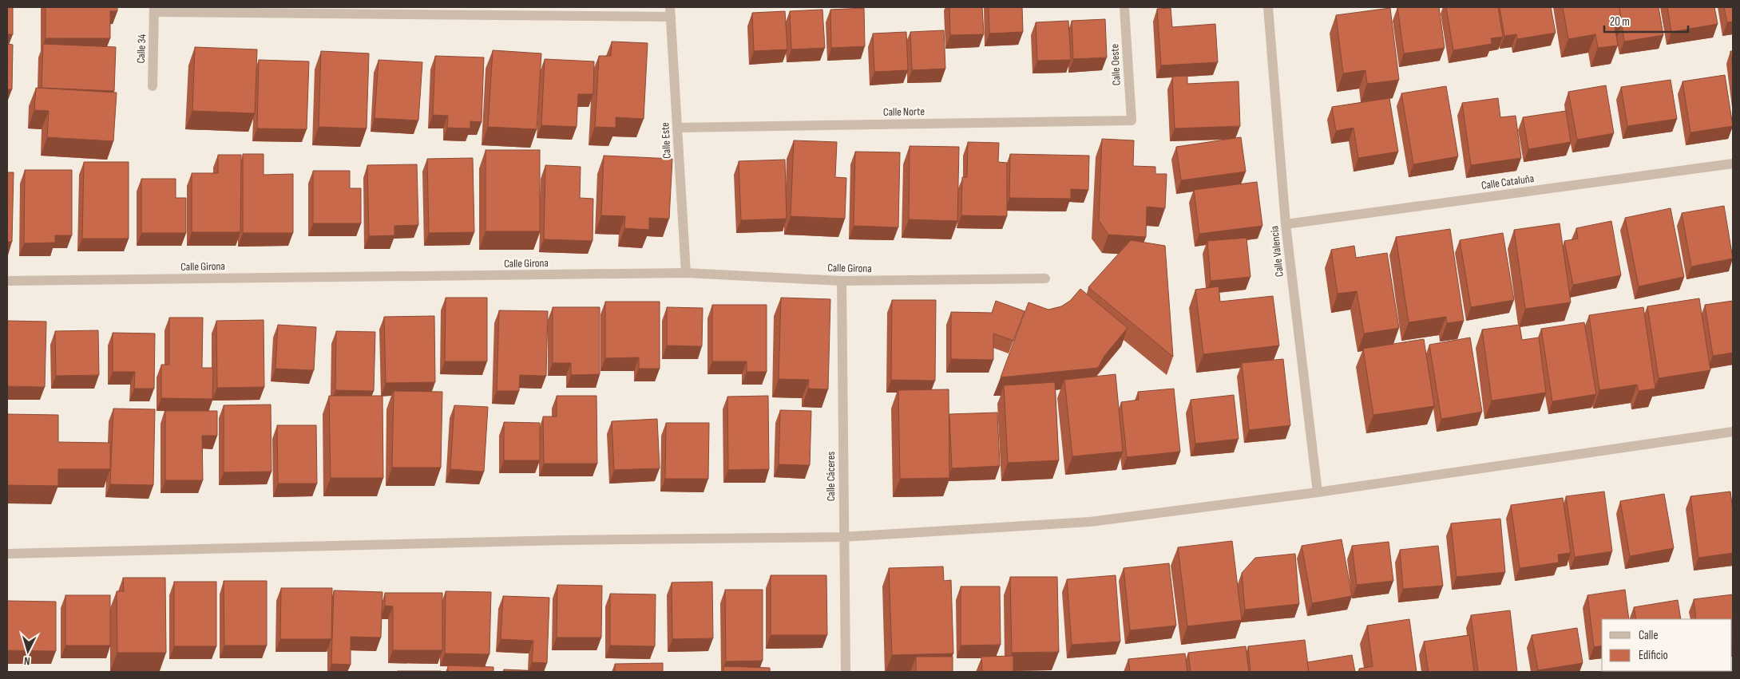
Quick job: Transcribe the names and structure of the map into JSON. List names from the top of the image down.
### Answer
{
  "streets": {
    "street": [
      "Calle 34",
      "Calle Oeste",
      "Calle Norte",
      "Calle Este",
      "Calle Cataluña",
      "Calle Valencia",
      "Calle Girona",
      "Calle Cáceres"
    ]
  },
  "crossings": [
    ["Calle Oeste", "Calle Norte"],
    ["Calle Norte", "Calle Este"],
    ["Calle Este", "Calle Girona"],
    ["Calle Cataluña", "Calle Valencia"],
    ["Calle Girona", "Calle Cáceres"]
  ],
  "legend": ["Calle", "Edificio"],
  "scale_bar": "20 m",
  "north": "bottom"
}
